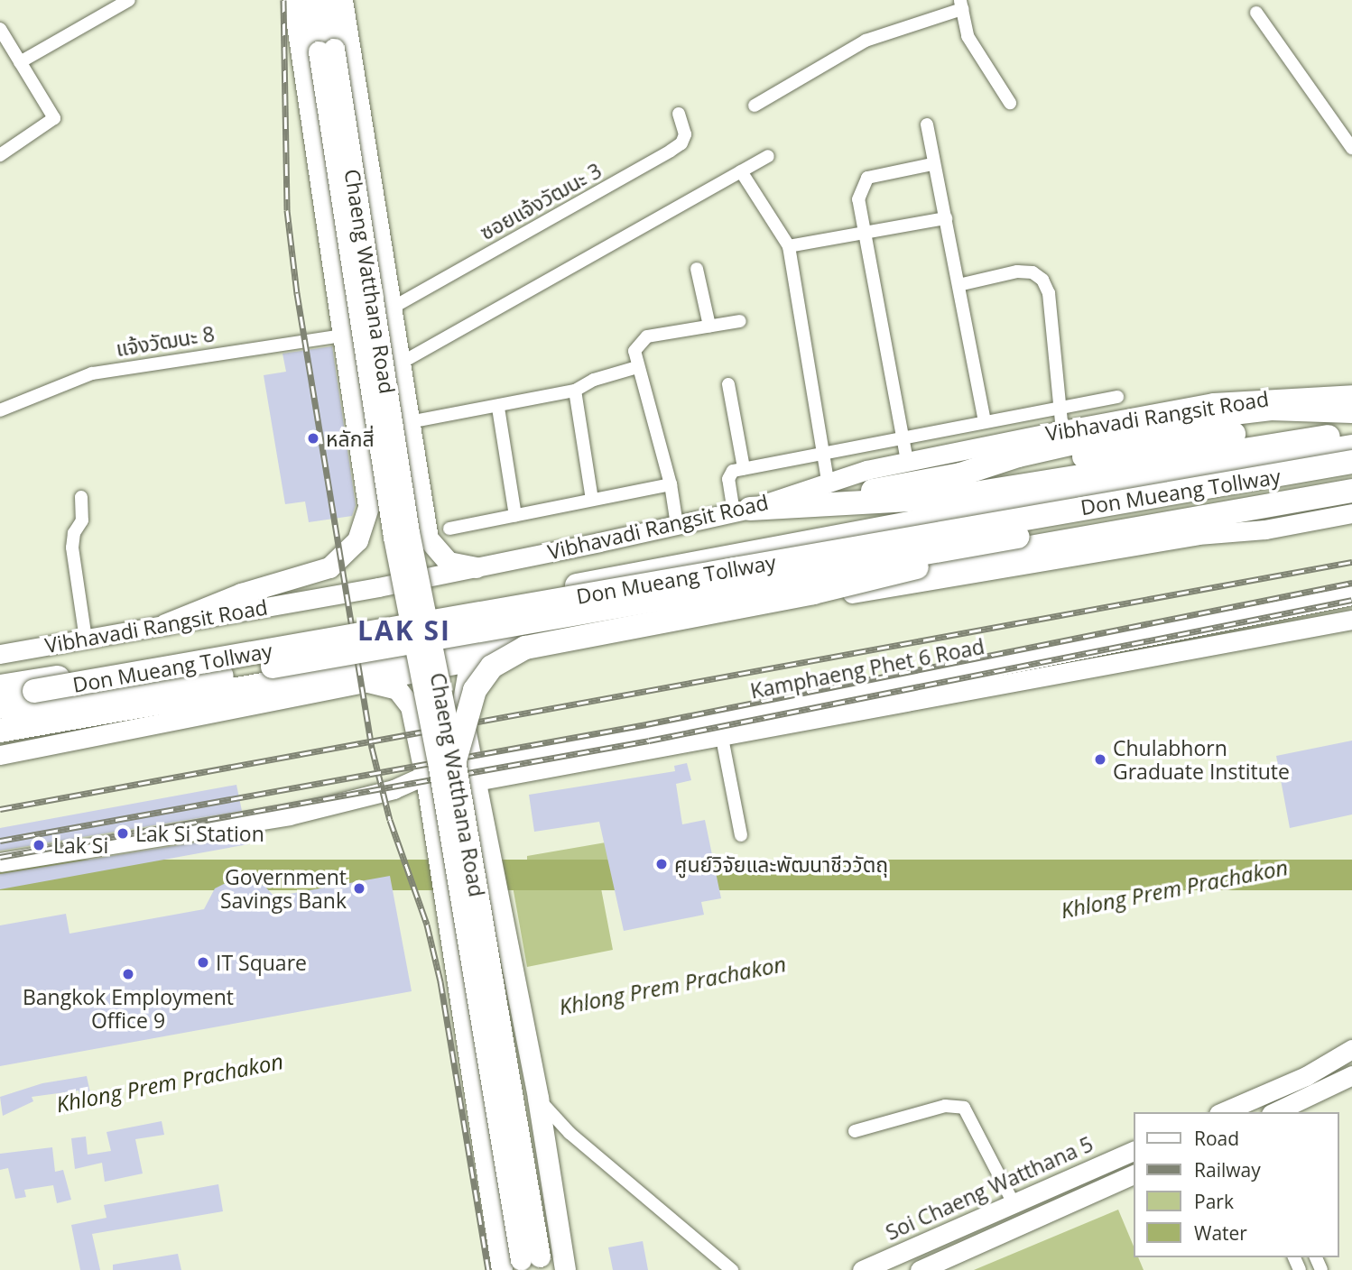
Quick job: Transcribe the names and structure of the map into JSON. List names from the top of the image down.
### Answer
{
  "streets": {
    "highway": ["Vibhavadi Rangsit Road", "Don Mueang Tollway"],
    "main road": ["Chaeng Watthana Road", "Kamphaeng Phet 6 Road", "Soi Chaeng Watthana 5"],
    "street": ["ซอยแจ้งวัฒนะ 3", "แจ้งวัฒนะ 8"]
  },
  "crossings": [
    ["ซอยแจ้งวัฒนะ 3", "Chaeng Watthana Road"],
    ["Chaeng Watthana Road", "แจ้งวัฒนะ 8"],
    ["Chaeng Watthana Road", "Vibhavadi Rangsit Road"],
    ["Chaeng Watthana Road", "Kamphaeng Phet 6 Road"]
  ],
  "districts": ["LAK SI"],
  "water": ["Khlong Prem Prachakon"],
  "places": [
    "หลักสี่",
    "Chulabhorn Graduate Institute",
    "Lak Si Station",
    "Lak Si",
    "ศูนย์วิจัยและพัฒนาชีววัตถุ",
    "Government Savings Bank",
    "IT Square",
    "Bangkok Employment Office 9"
  ],
  "legend": [
    "Road",
    "Railway",
    "Park",
    "Water"
  ]
}
